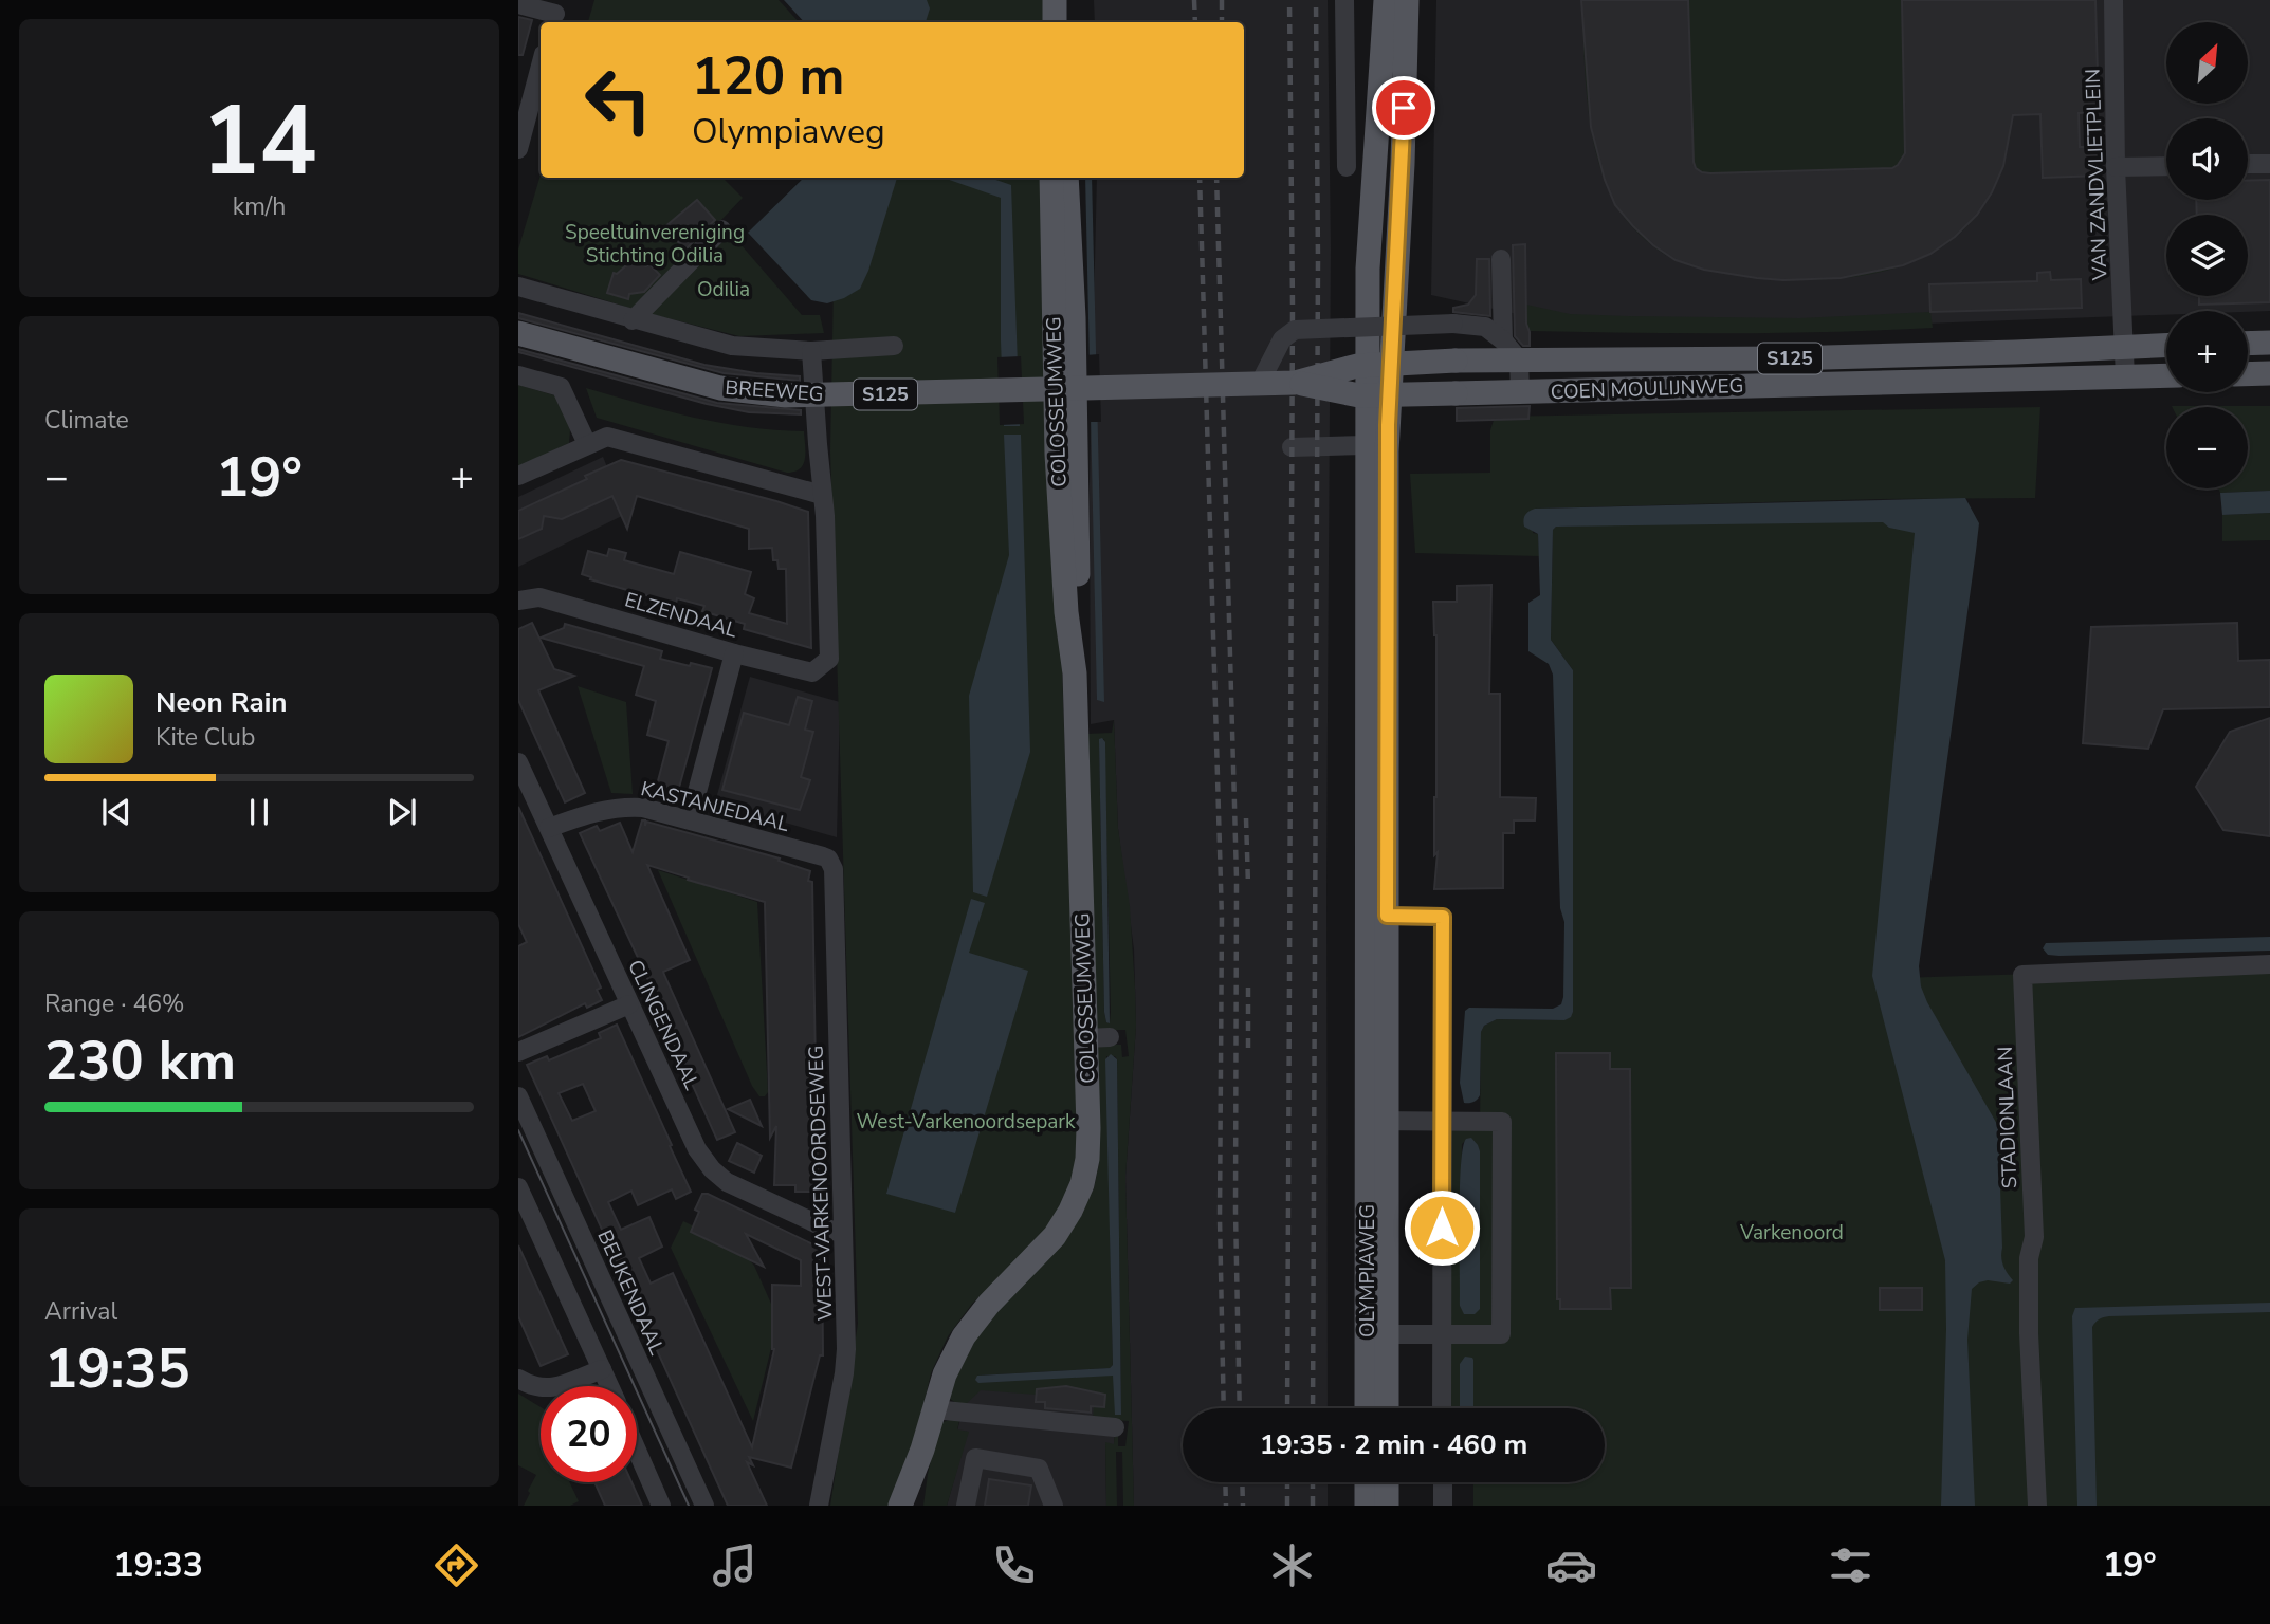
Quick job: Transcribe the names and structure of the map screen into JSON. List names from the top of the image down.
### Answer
{
  "streets": {
    "main road": [
      "S125",
      "COEN MOULIJNWEG",
      "BREEWEG",
      "COLOSSEUMWEG",
      "OLYMPIAWEG"
    ],
    "street": [
      "VAN ZANDVLIETPLEIN",
      "ELZENDAAL",
      "KASTANJEDAAL",
      "CLINGENDAAL",
      "STADIONLAAN",
      "WEST-VARKENOORDSEWEG",
      "BEUKENDAAL"
    ]
  },
  "crossings": [
    ["VAN ZANDVLIETPLEIN", "COEN MOULIJNWEG"],
    ["COEN MOULIJNWEG", "BREEWEG"],
    ["KASTANJEDAAL", "CLINGENDAAL"],
    ["KASTANJEDAAL", "WEST-VARKENOORDSEWEG"],
    ["CLINGENDAAL", "WEST-VARKENOORDSEWEG"]
  ],
  "parks": [
    "Speeltuinvereniging Stichting Odilia",
    "Odilia",
    "West-Varkenoordsepark",
    "Varkenoord"
  ],
  "north": "top right",
  "page": {
    "tile": [
      ["14", "km/h"],
      "Climate",
      ["Range · 46%", "230 km"],
      ["Arrival", "19:35"]
    ],
    "map_buttons": ["+", "−"],
    "turn": ["120 m", "Olympiaweg"],
    "heat": ["−", "19°", "+"],
    "song": ["Neon Rain", "Kite Club"],
    "limit": "20",
    "trip": "19:35 · 2 min · 460 m",
    "tabs": ["19:33", "19°"]
  }
}
